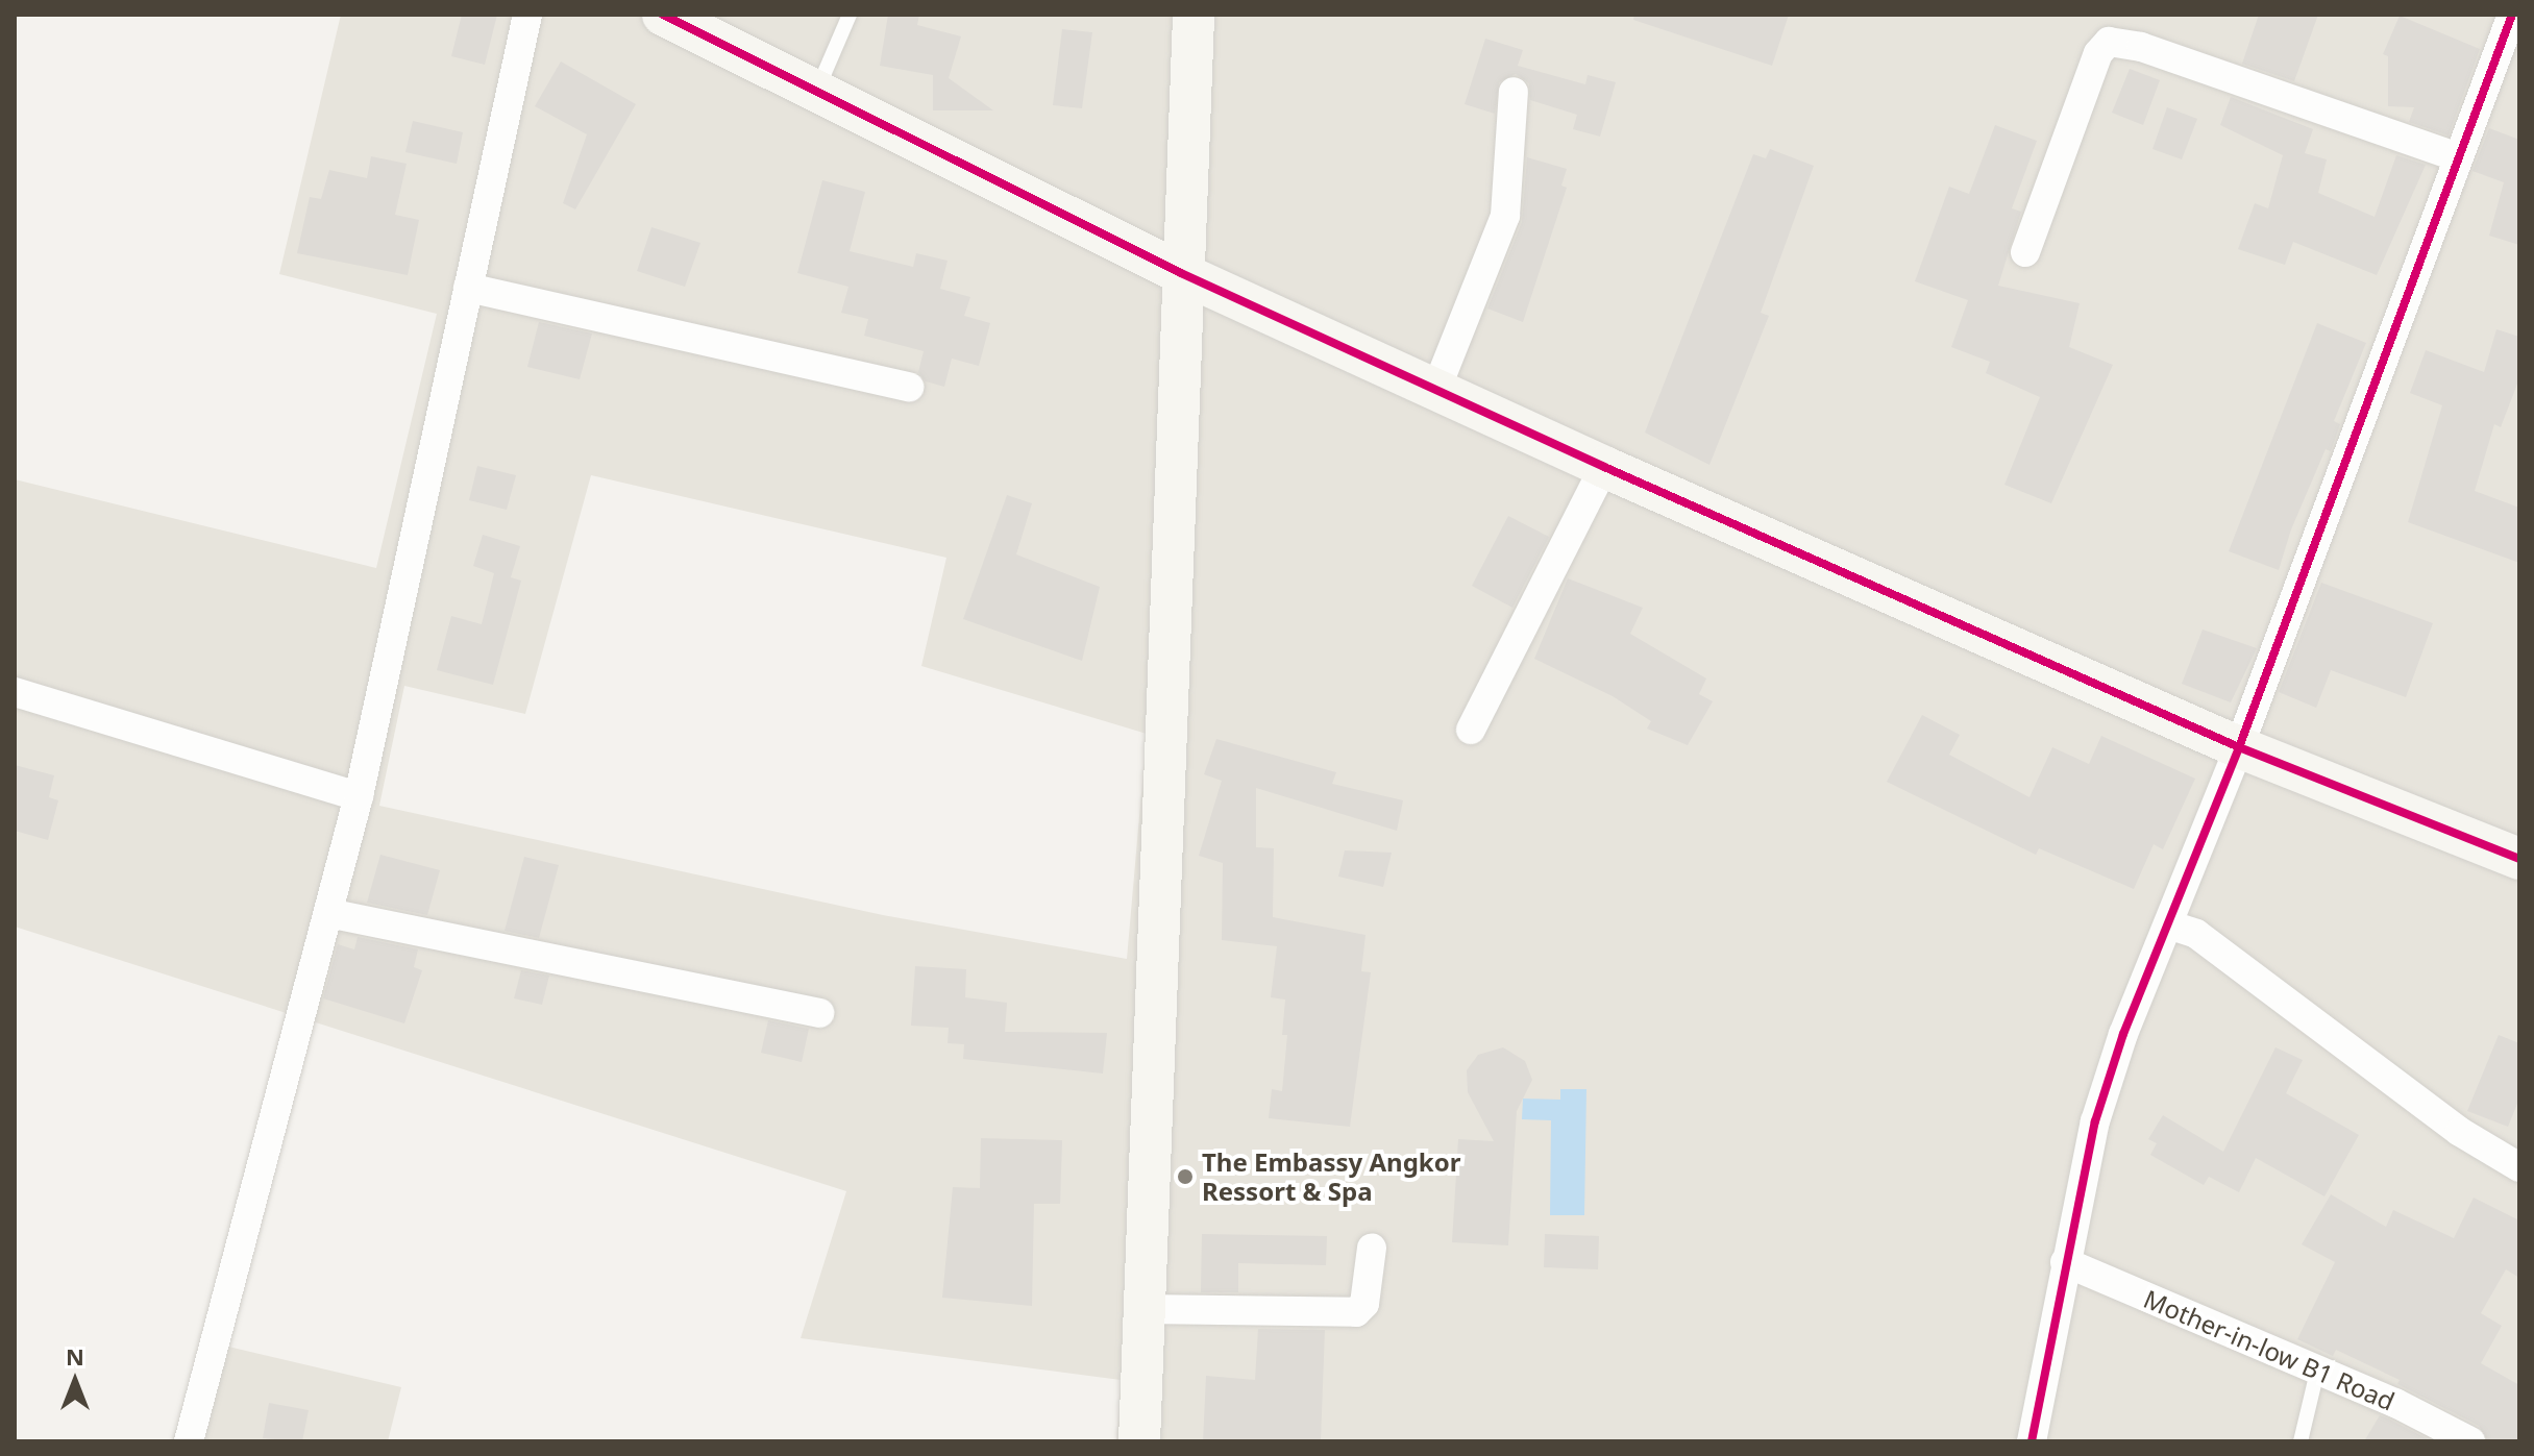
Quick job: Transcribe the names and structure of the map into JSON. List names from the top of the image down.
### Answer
{
  "streets": {
    "street": ["Mother-in-low B1 Road"]
  },
  "places": ["The Embassy Angkor Ressort & Spa"],
  "north": "top"
}
